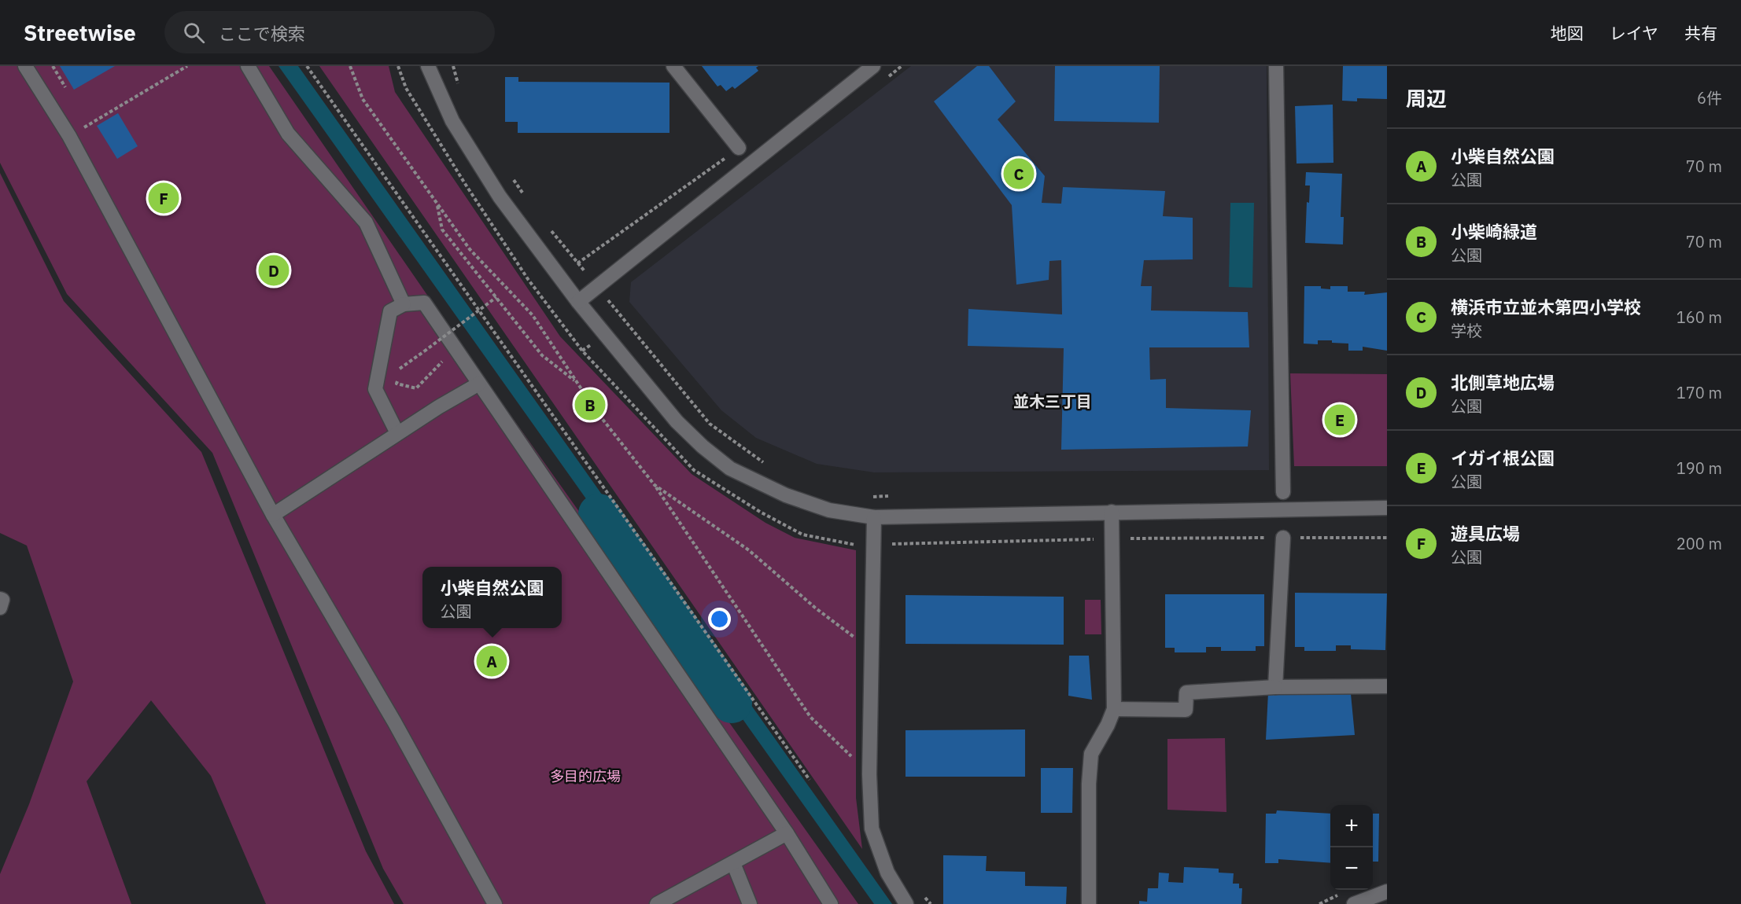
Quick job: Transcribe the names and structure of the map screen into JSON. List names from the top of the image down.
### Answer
{
  "districts": ["並木三丁目"],
  "parks": ["多目的広場"],
  "page": {
    "header": "Streetwise",
    "search": "ここで検索",
    "nav": ["地図", "レイヤ", "共有"],
    "heading": ["周辺", "6件"],
    "list": [
      {
        "mark": "A",
        "name": "小柴自然公園",
        "note": "公園",
        "value": "70 m"
      },
      {
        "mark": "B",
        "name": "小柴崎緑道",
        "note": "公園",
        "value": "70 m"
      },
      {
        "mark": "C",
        "name": "横浜市立並木第四小学校",
        "note": "学校",
        "value": "160 m"
      },
      {
        "mark": "D",
        "name": "北側草地広場",
        "note": "公園",
        "value": "170 m"
      },
      {
        "mark": "E",
        "name": "イガイ根公園",
        "note": "公園",
        "value": "190 m"
      },
      {
        "mark": "F",
        "name": "遊具広場",
        "note": "公園",
        "value": "200 m"
      }
    ],
    "pins": [
      "C",
      "F",
      "D",
      "B",
      "E",
      "A"
    ],
    "popup": ["小柴自然公園", "公園"],
    "map_buttons": ["+", "−"]
  }
}
